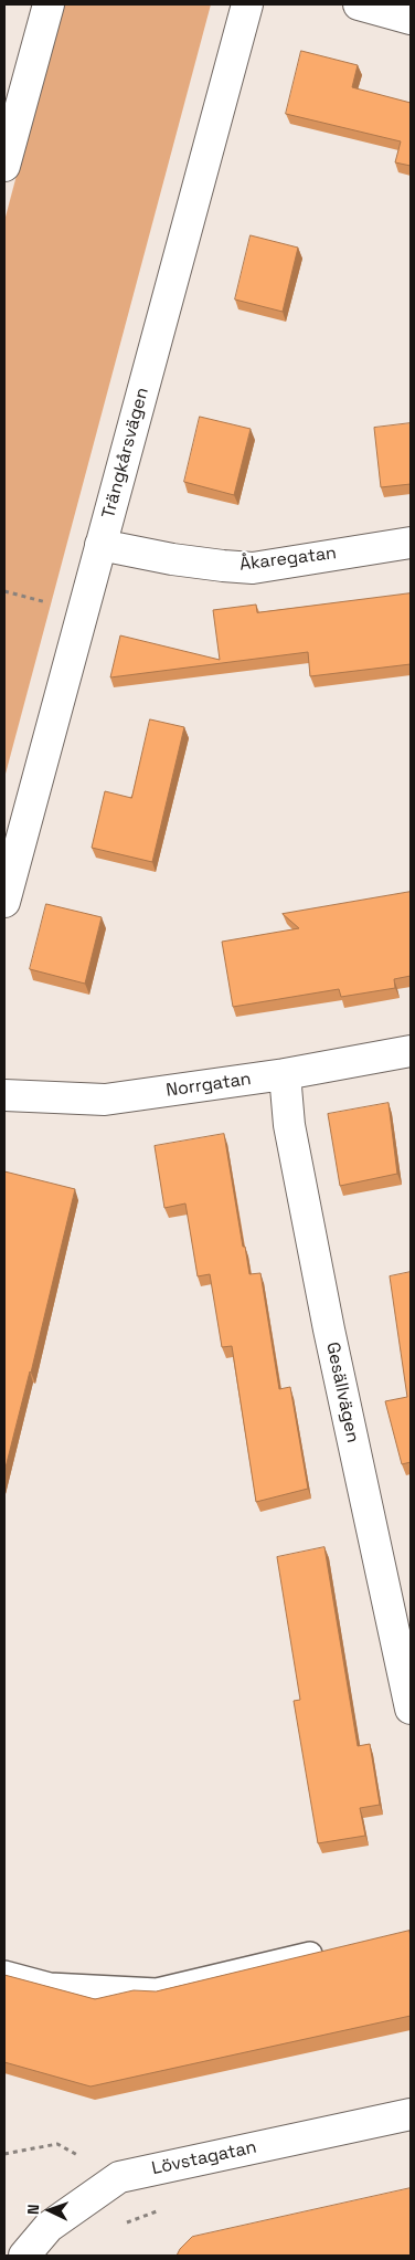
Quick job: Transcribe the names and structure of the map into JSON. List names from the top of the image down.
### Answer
{
  "streets": {
    "street": [
      "Trängkårsvägen",
      "Åkaregatan",
      "Norrgatan",
      "Gesällvägen",
      "Lövstagatan"
    ]
  },
  "crossings": [
    ["Trängkårsvägen", "Åkaregatan"],
    ["Norrgatan", "Gesällvägen"]
  ],
  "north": "left"
}
